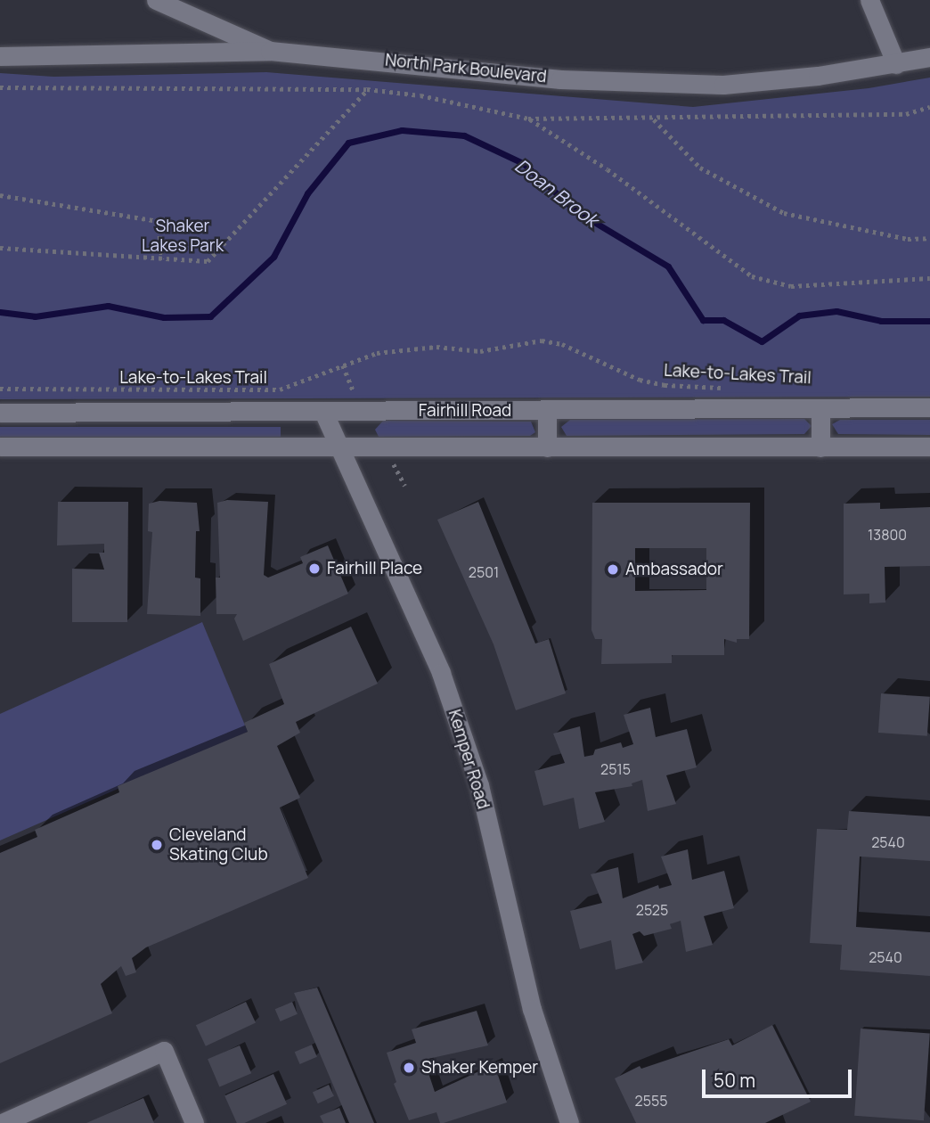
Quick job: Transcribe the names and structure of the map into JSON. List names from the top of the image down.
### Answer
{
  "streets": {
    "street": ["North Park Boulevard", "Fairhill Road", "Kemper Road"],
    "path": ["Lake-to-Lakes Trail"]
  },
  "crossings": [
    ["Fairhill Road", "Kemper Road"]
  ],
  "water": ["Doan Brook"],
  "parks": ["Shaker Lakes Park"],
  "places": [
    "Fairhill Place",
    "Ambassador",
    "Cleveland Skating Club",
    "Shaker Kemper"
  ],
  "house_numbers": [
    "13800",
    "2501",
    "2515",
    "2540",
    "2525",
    "2540",
    "2555"
  ],
  "scale_bar": "50 m"
}
